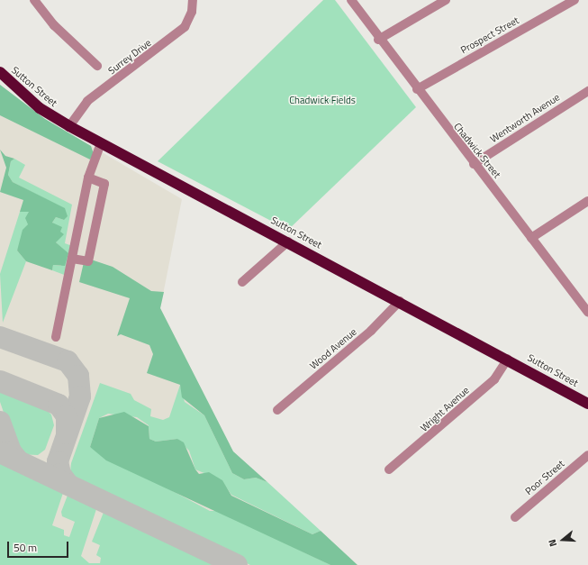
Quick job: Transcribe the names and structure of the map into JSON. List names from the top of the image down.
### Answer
{
  "streets": {
    "highway": ["Sutton Street"],
    "street": [
      "Prospect Street",
      "Surrey Drive",
      "Wentworth Avenue",
      "Chadwick Street",
      "Wood Avenue",
      "Wright Avenue",
      "Poor Street"
    ]
  },
  "crossings": [
    ["Prospect Street", "Chadwick Street"],
    ["Surrey Drive", "Sutton Street"],
    ["Sutton Street", "Wood Avenue"],
    ["Sutton Street", "Wright Avenue"],
    ["Wentworth Avenue", "Chadwick Street"]
  ],
  "parks": ["Chadwick Fields"],
  "scale_bar": "50 m",
  "north": "left"
}
